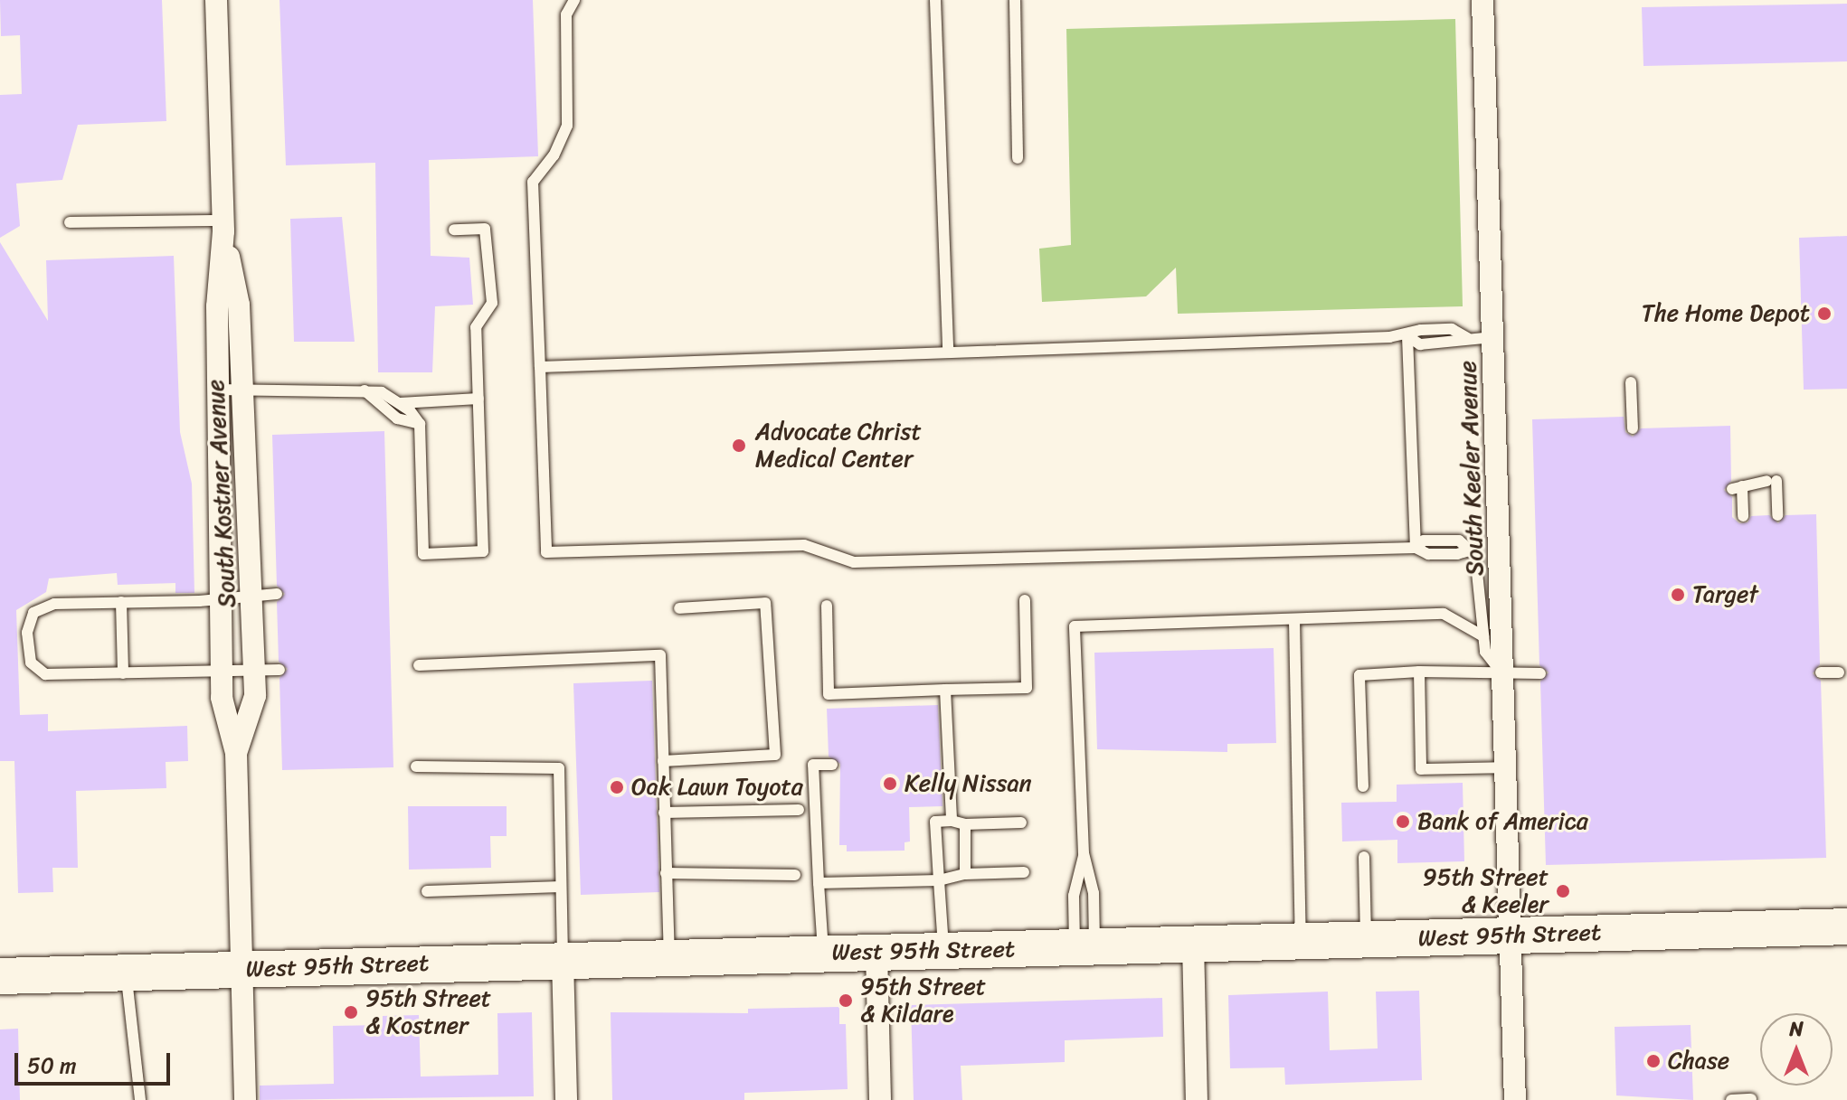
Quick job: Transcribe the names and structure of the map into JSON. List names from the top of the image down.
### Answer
{
  "streets": {
    "main road": ["West 95th Street"],
    "street": ["South Keeler Avenue", "South Kostner Avenue"]
  },
  "crossings": [
    ["South Keeler Avenue", "West 95th Street"],
    ["South Kostner Avenue", "West 95th Street"]
  ],
  "places": [
    "The Home Depot",
    "Advocate Christ Medical Center",
    "Target",
    "Kelly Nissan",
    "Oak Lawn Toyota",
    "Bank of America",
    "95th Street & Keeler",
    "95th Street & Kildare",
    "95th Street & Kostner",
    "Chase"
  ],
  "scale_bar": "50 m",
  "north": "top"
}
